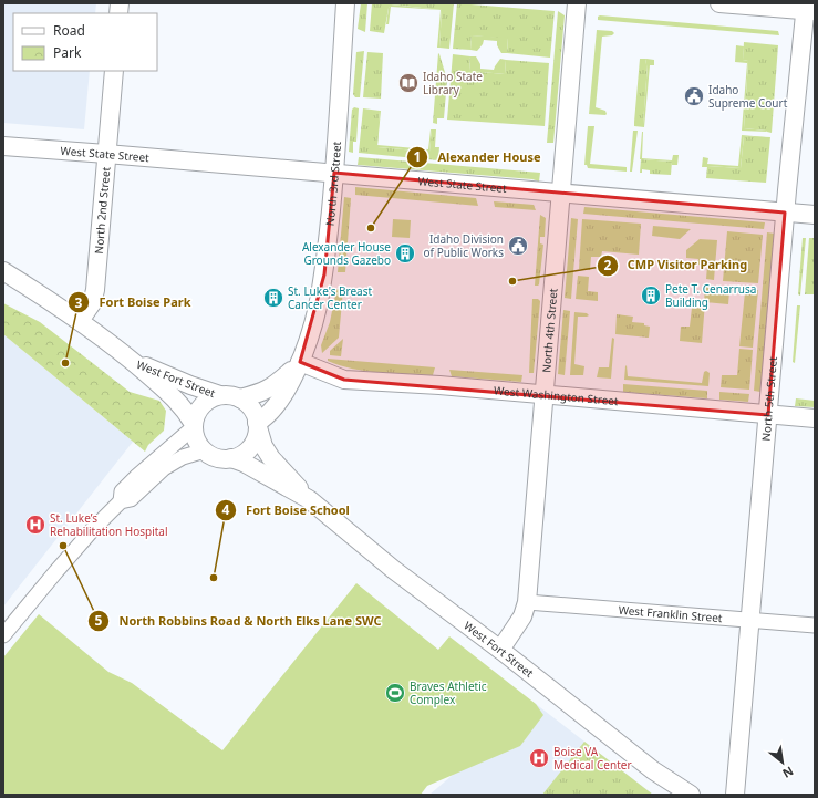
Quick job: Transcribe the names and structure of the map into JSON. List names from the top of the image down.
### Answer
{
  "streets": {
    "street": [
      "West State Street",
      "North 3rd Street",
      "North 2nd Street",
      "North 4th Street",
      "West Fort Street",
      "West Washington Street",
      "North 5th Street",
      "West Franklin Street"
    ]
  },
  "crossings": [
    ["West State Street", "North 3rd Street"],
    ["West State Street", "North 2nd Street"],
    ["West State Street", "North 4th Street"],
    ["West State Street", "North 5th Street"],
    ["North 3rd Street", "West Fort Street"],
    ["North 3rd Street", "West Washington Street"],
    ["North 2nd Street", "West Fort Street"],
    ["North 4th Street", "West Fort Street"],
    ["North 4th Street", "West Washington Street"],
    ["North 4th Street", "West Franklin Street"],
    ["West Washington Street", "North 5th Street"],
    ["North 5th Street", "West Franklin Street"]
  ],
  "places": {
    "library": ["Idaho State Library"],
    "public building": ["Idaho Supreme Court", "Idaho Division of Public Works"],
    "other": [
      "Alexander House",
      "CMP Visitor Parking",
      "Fort Boise Park",
      "North Robbins Road & North Elks Lane SWC",
      "Fort Boise School"
    ],
    "building": ["Alexander House Grounds Gazebo", "Pete T. Cenarrusa Building", "St. Luke's Breast Cancer Center"],
    "hospital": ["St. Luke’s Rehabilitation Hospital", "Boise VA Medical Center"],
    "sports": ["Braves Athletic Complex"]
  },
  "legend": ["Road", "Park"],
  "north": "bottom right"
}
